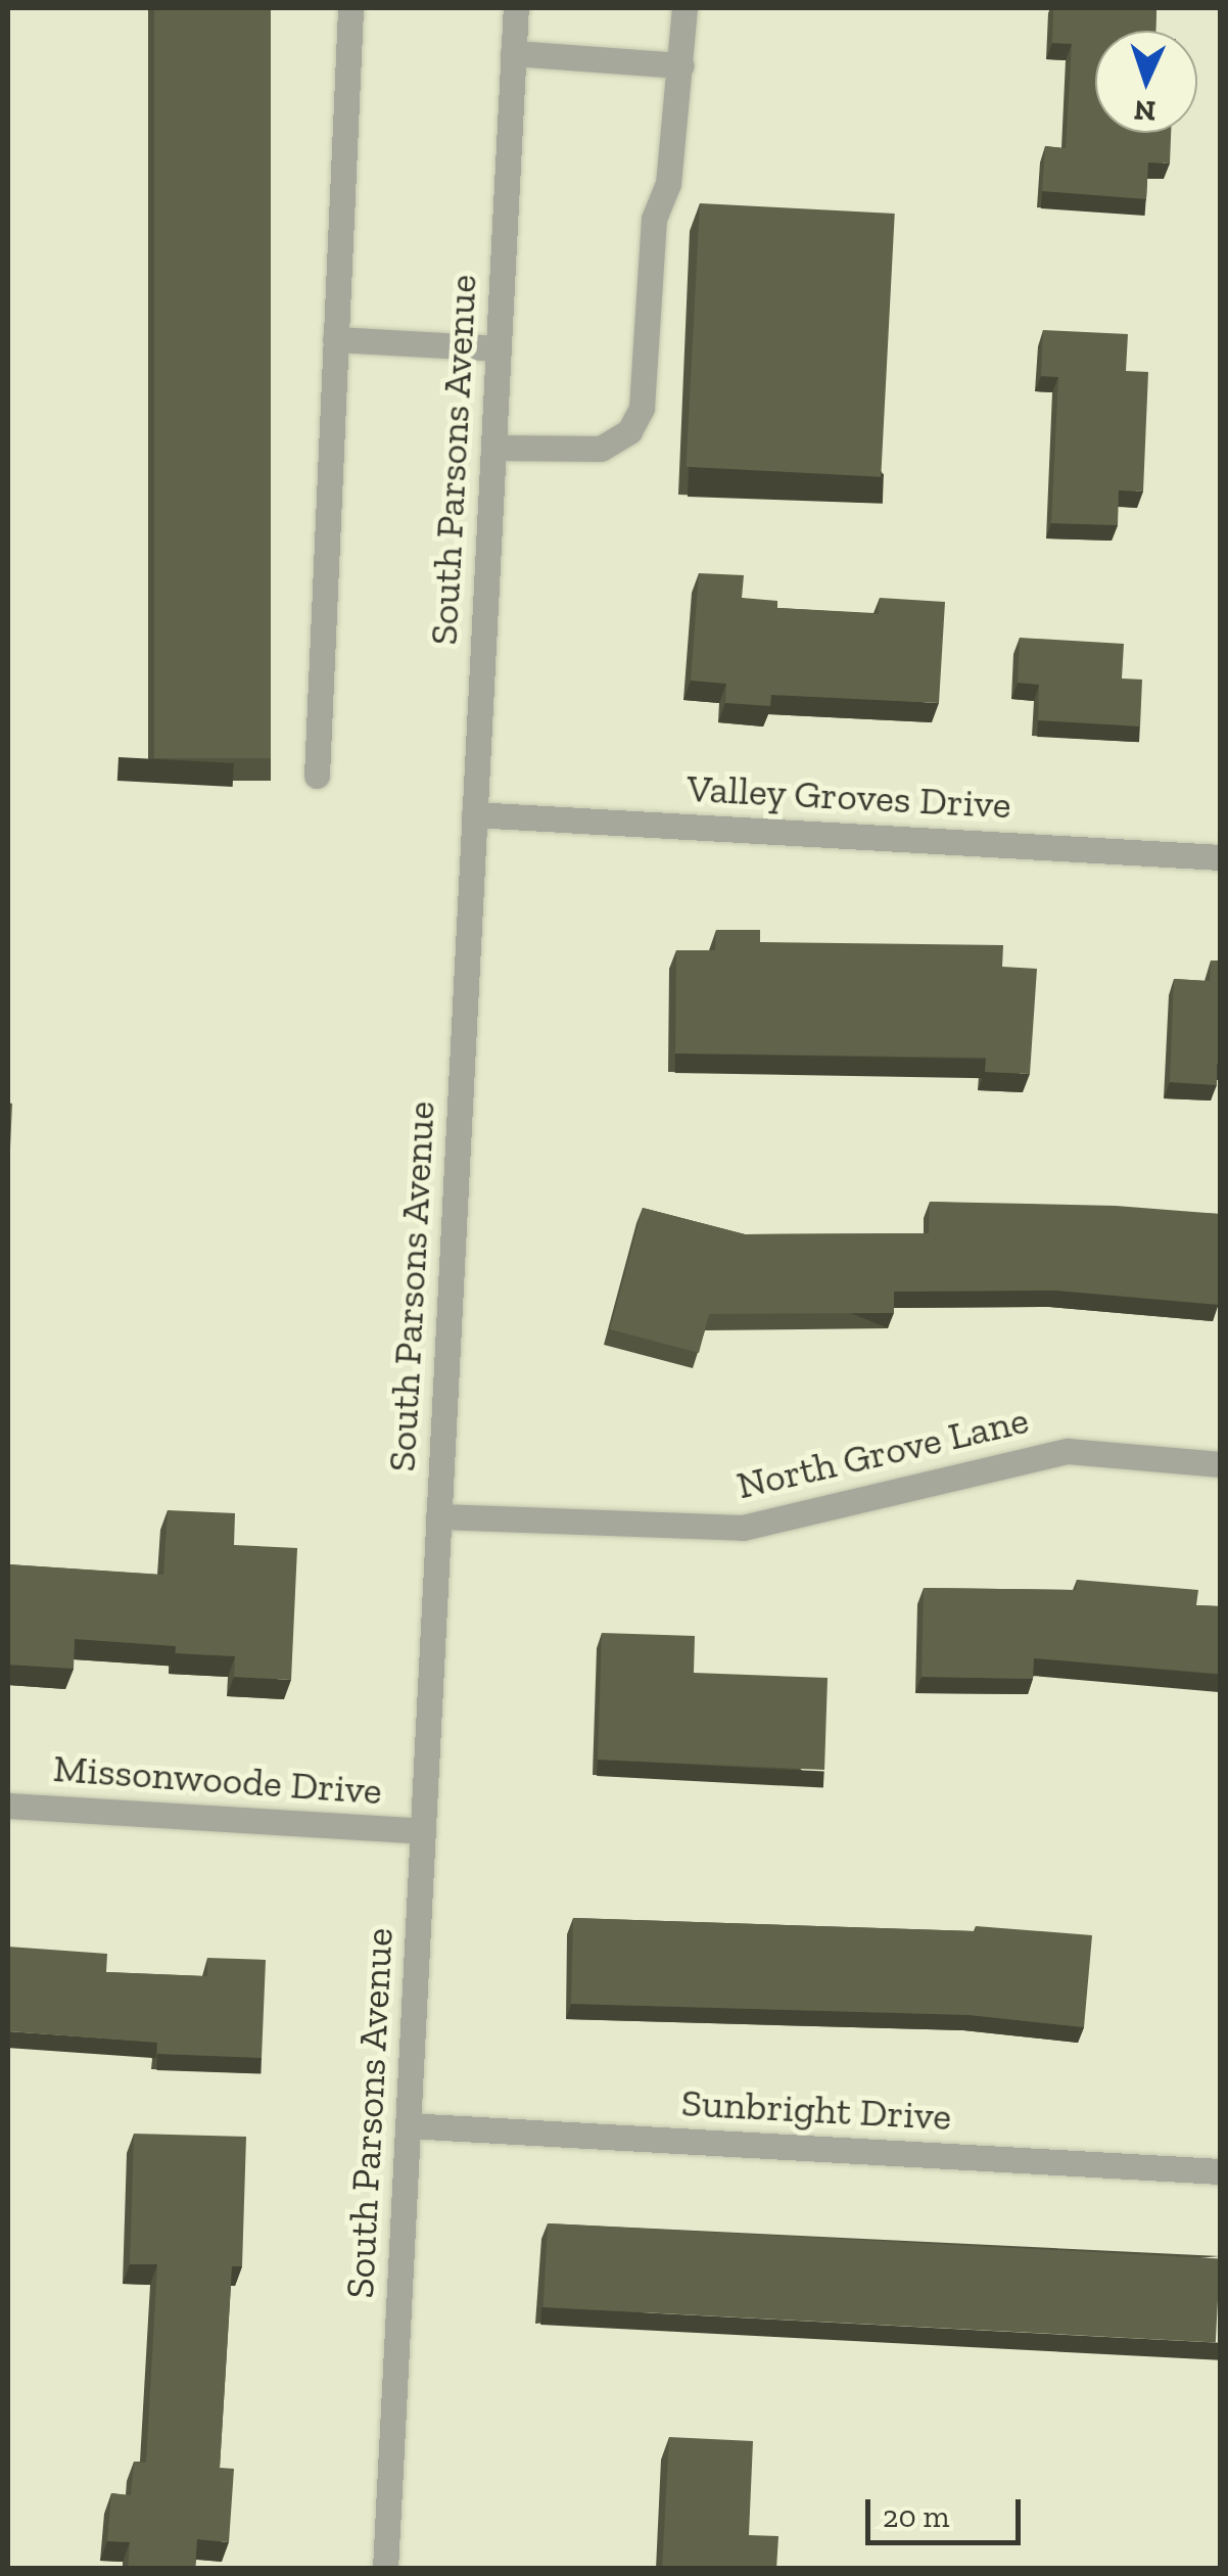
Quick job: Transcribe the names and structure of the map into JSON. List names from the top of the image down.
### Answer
{
  "streets": {
    "street": [
      "South Parsons Avenue",
      "Valley Groves Drive",
      "North Grove Lane",
      "Missonwoode Drive",
      "Sunbright Drive"
    ]
  },
  "crossings": [
    ["South Parsons Avenue", "Valley Groves Drive"],
    ["South Parsons Avenue", "North Grove Lane"],
    ["South Parsons Avenue", "Missonwoode Drive"],
    ["South Parsons Avenue", "Sunbright Drive"]
  ],
  "scale_bar": "20 m",
  "north": "bottom"
}
